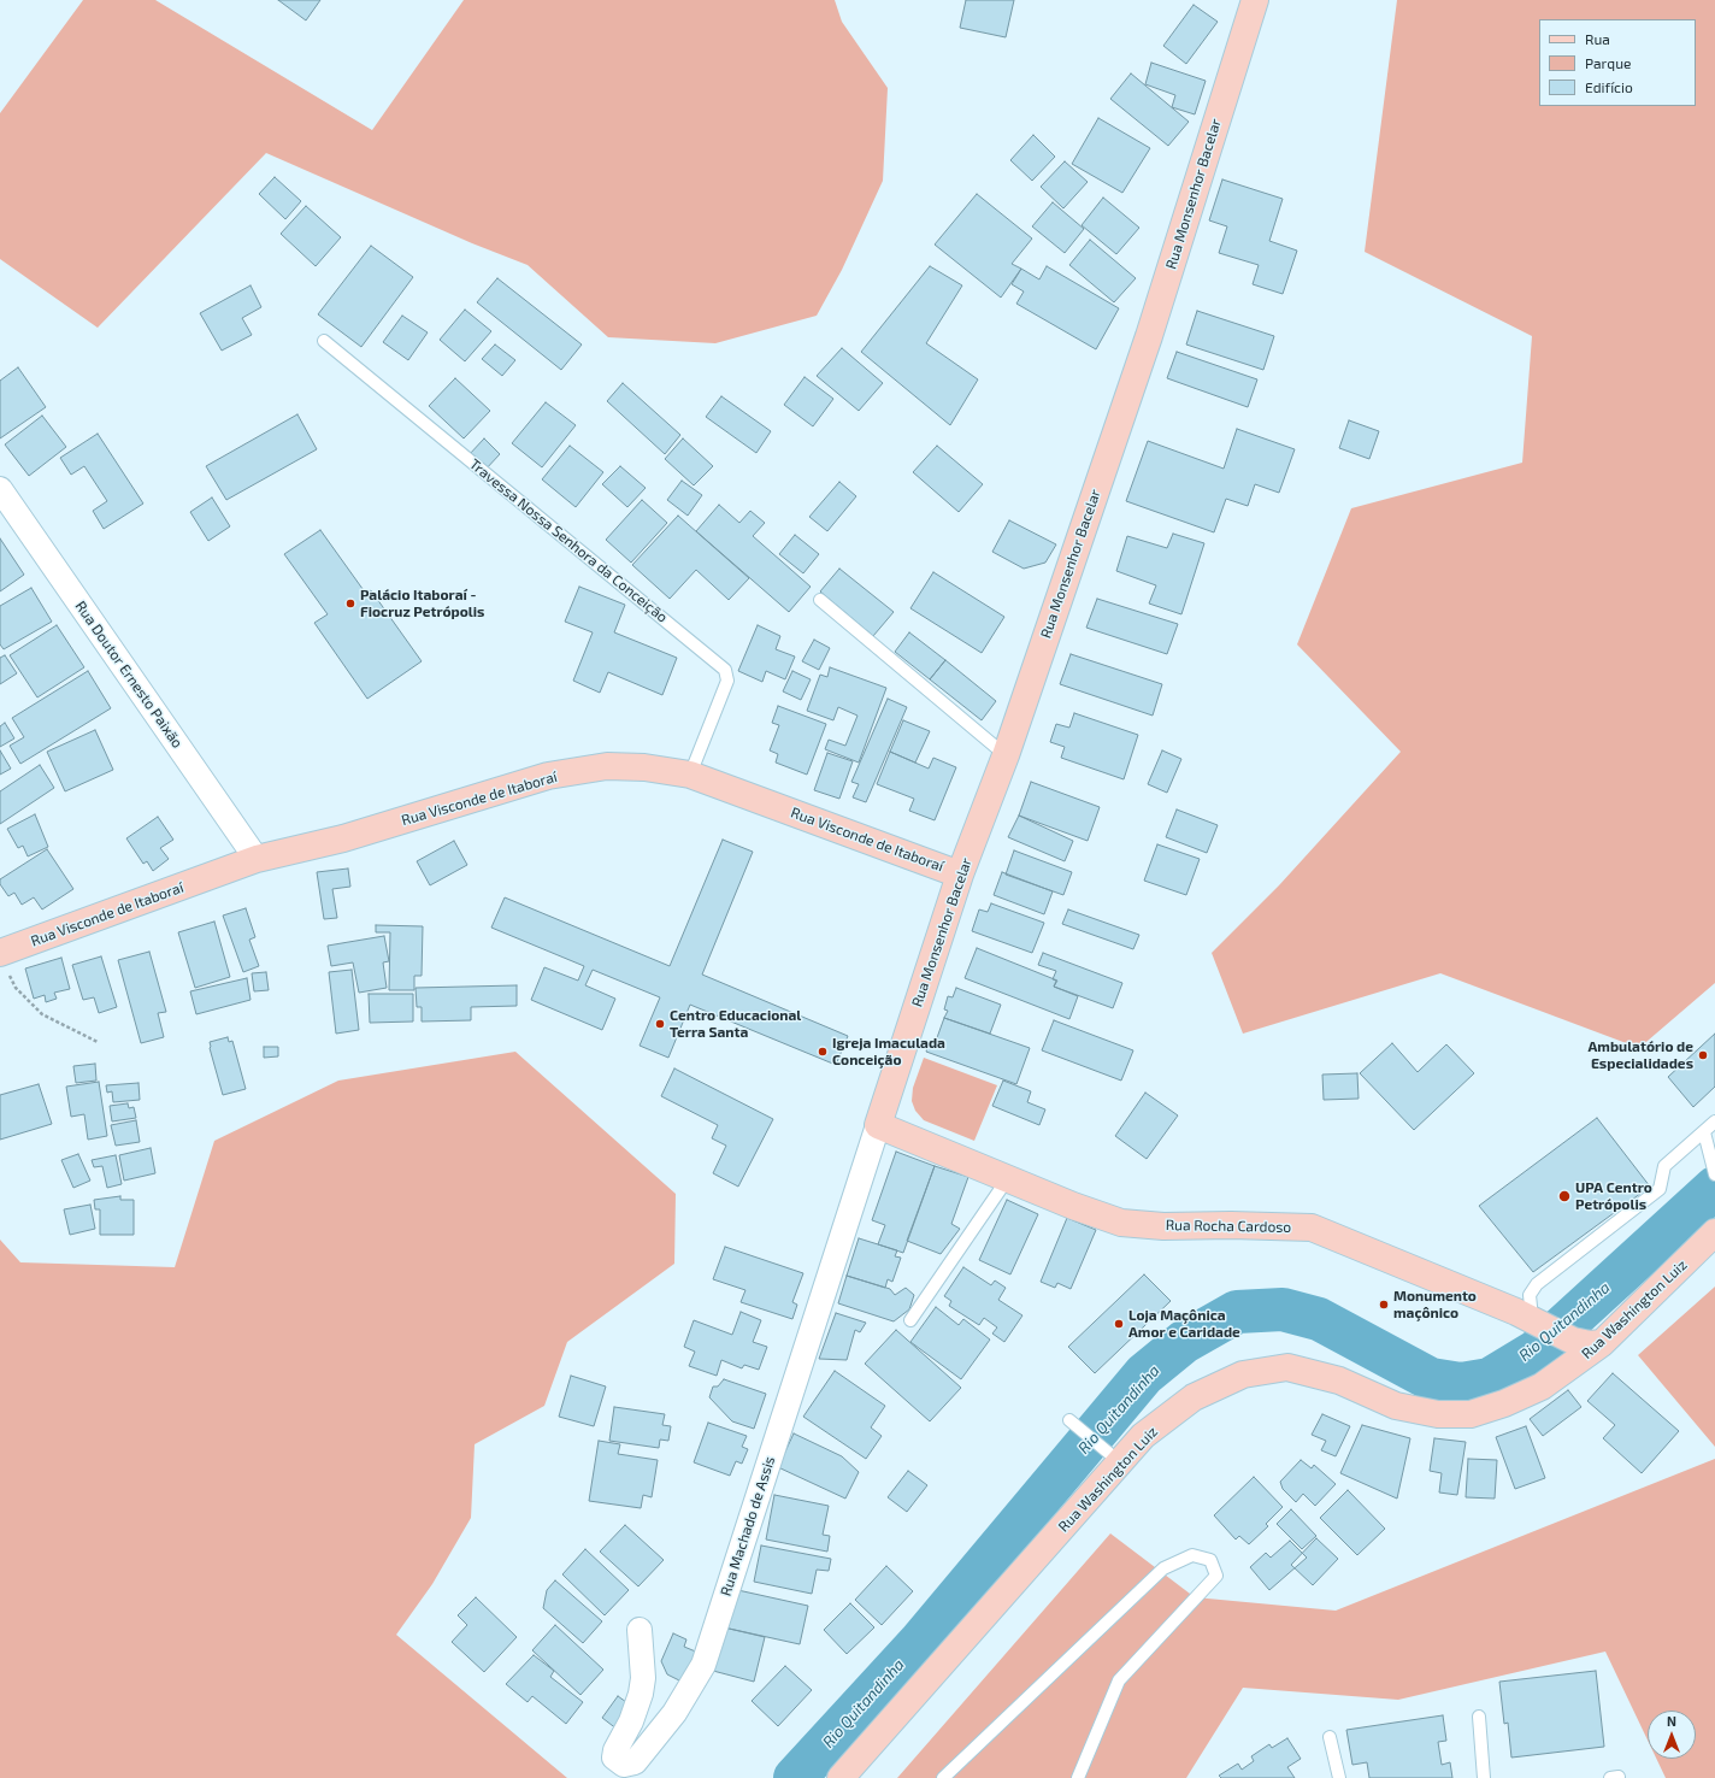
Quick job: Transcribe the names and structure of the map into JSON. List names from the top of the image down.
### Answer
{
  "streets": {
    "main road": [
      "Rua Monsenhor Bacelar",
      "Rua Visconde de Itaboraí",
      "Rua Rocha Cardoso",
      "Rua Washington Luiz"
    ],
    "street": ["Rua Doutor Ernesto Paixão", "Rua Machado de Assis"],
    "lane": ["Travessa Nossa Senhora da Conceição"]
  },
  "crossings": [
    ["Rua Monsenhor Bacelar", "Rua Visconde de Itaboraí"],
    ["Rua Monsenhor Bacelar", "Rua Rocha Cardoso"],
    ["Rua Monsenhor Bacelar", "Rua Machado de Assis"],
    ["Travessa Nossa Senhora da Conceição", "Rua Visconde de Itaboraí"],
    ["Rua Doutor Ernesto Paixão", "Rua Visconde de Itaboraí"],
    ["Rua Rocha Cardoso", "Rua Washington Luiz"],
    ["Rua Rocha Cardoso", "Rua Machado de Assis"]
  ],
  "water": ["Rio Quitandinha"],
  "places": [
    "Palácio Itaboraí - Fiocruz Petrópolis",
    "Centro Educacional Terra Santa",
    "Igreja Imaculada Conceição",
    "Ambulatório de Especialidades",
    "UPA Centro Petrópolis",
    "Monumento maçônico",
    "Loja Maçônica Amor e Caridade"
  ],
  "legend": ["Rua", "Parque", "Edifício"],
  "north": "top"
}
